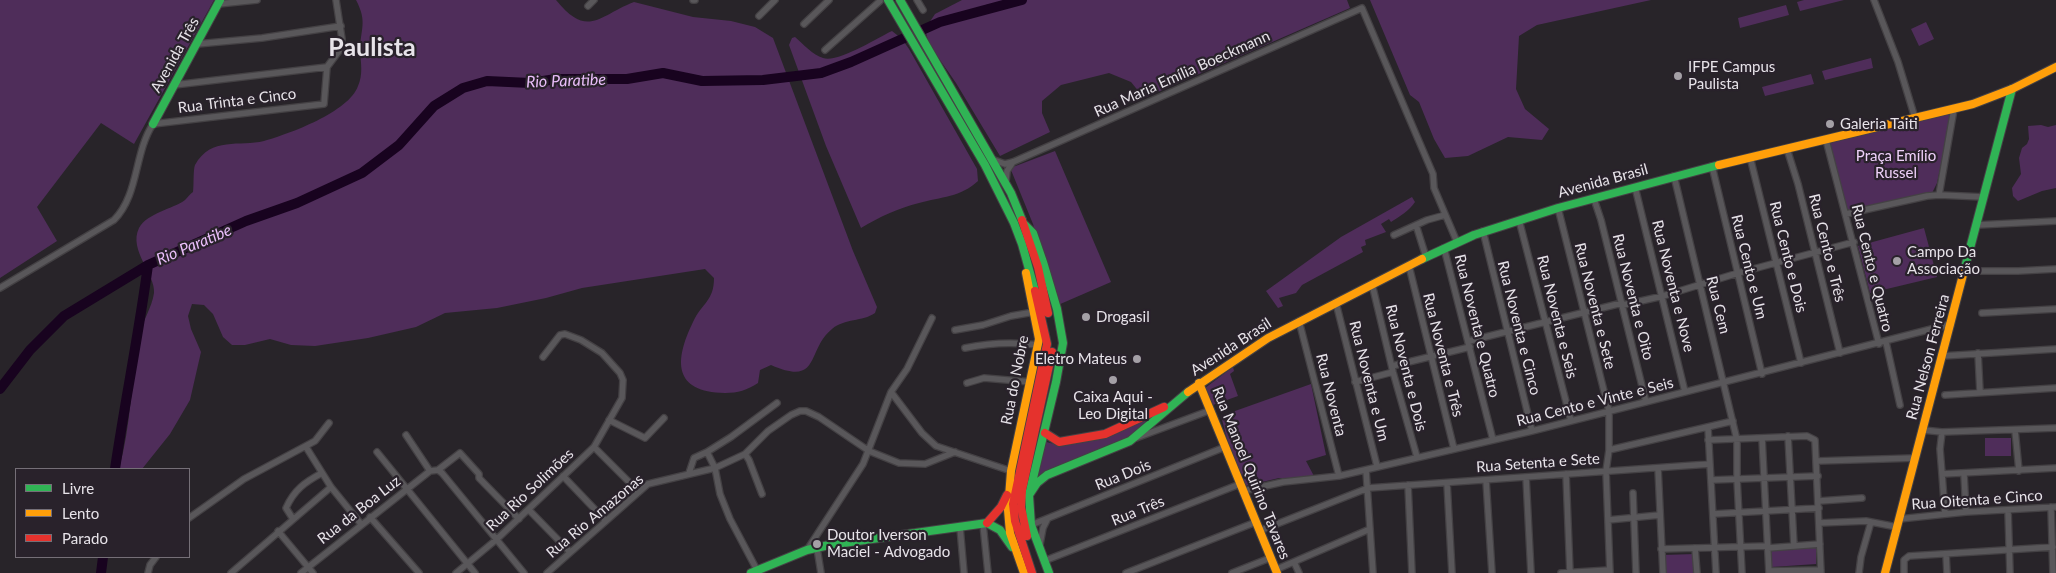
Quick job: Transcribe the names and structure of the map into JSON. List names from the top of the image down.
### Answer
{
  "streets": {
    "main road": [
      "Avenida Três",
      "Avenida Brasil",
      "Rua Nelson Ferreira",
      "Rua do Nobre",
      "Rua Manoel Quirino Tavares"
    ],
    "street": [
      "Rua Maria Emília Boeckmann",
      "Rua Trinta e Cinco",
      "Rua Cento e Três",
      "Rua Cento e Dois",
      "Rua Cento e Um",
      "Rua Cento e Quatro",
      "Rua Noventa e Nove",
      "Rua Noventa e Oito",
      "Rua Cem",
      "Rua Noventa e Sete",
      "Rua Noventa e Seis",
      "Rua Noventa e Quatro",
      "Rua Noventa e Cinco",
      "Rua Noventa e Três",
      "Rua Noventa e Dois",
      "Rua Noventa e Um",
      "Rua Noventa",
      "Rua Cento e Vinte e Seis",
      "Rua Setenta e Sete",
      "Rua Dois",
      "Rua Rio Solimões",
      "Rua Oitenta e Cinco",
      "Rua da Boa Luz",
      "Rua Três",
      "Rua Rio Amazonas"
    ]
  },
  "crossings": [
    ["Avenida Três", "Rua Trinta e Cinco"],
    ["Avenida Brasil", "Rua Cento e Três"],
    ["Avenida Brasil", "Rua Cento e Dois"],
    ["Avenida Brasil", "Rua Cento e Um"],
    ["Avenida Brasil", "Rua Cento e Quatro"],
    ["Avenida Brasil", "Rua Noventa e Nove"],
    ["Avenida Brasil", "Rua Noventa e Oito"],
    ["Avenida Brasil", "Rua Cem"],
    ["Avenida Brasil", "Rua Noventa e Sete"],
    ["Avenida Brasil", "Rua Noventa e Seis"],
    ["Avenida Brasil", "Rua Noventa e Quatro"],
    ["Avenida Brasil", "Rua Noventa e Cinco"],
    ["Avenida Brasil", "Rua Noventa e Três"],
    ["Avenida Brasil", "Rua Nelson Ferreira"],
    ["Avenida Brasil", "Rua Noventa e Dois"],
    ["Avenida Brasil", "Rua Noventa e Um"],
    ["Avenida Brasil", "Rua Noventa"],
    ["Avenida Brasil", "Rua Manoel Quirino Tavares"],
    ["Rua Cento e Três", "Rua Cento e Vinte e Seis"],
    ["Rua Cento e Dois", "Rua Cento e Vinte e Seis"],
    ["Rua Cento e Um", "Rua Cento e Vinte e Seis"],
    ["Rua Cento e Quatro", "Rua Cento e Vinte e Seis"],
    ["Rua Noventa e Nove", "Rua Cento e Vinte e Seis"],
    ["Rua Noventa e Oito", "Rua Cento e Vinte e Seis"],
    ["Rua Cem", "Rua Cento e Vinte e Seis"],
    ["Rua Noventa e Sete", "Rua Cento e Vinte e Seis"],
    ["Rua Noventa e Sete", "Rua Setenta e Sete"],
    ["Rua Noventa e Seis", "Rua Cento e Vinte e Seis"],
    ["Rua Noventa e Quatro", "Rua Cento e Vinte e Seis"],
    ["Rua Noventa e Cinco", "Rua Cento e Vinte e Seis"],
    ["Rua Noventa e Três", "Rua Cento e Vinte e Seis"],
    ["Rua Nelson Ferreira", "Rua Cento e Vinte e Seis"],
    ["Rua Nelson Ferreira", "Rua Oitenta e Cinco"],
    ["Rua Noventa e Dois", "Rua Cento e Vinte e Seis"],
    ["Rua Noventa e Um", "Rua Cento e Vinte e Seis"],
    ["Rua Noventa", "Rua Cento e Vinte e Seis"],
    ["Rua Cento e Vinte e Seis", "Rua Manoel Quirino Tavares"],
    ["Rua Cento e Vinte e Seis", "Rua Três"],
    ["Rua Setenta e Sete", "Rua Manoel Quirino Tavares"],
    ["Rua Manoel Quirino Tavares", "Rua Dois"],
    ["Rua Manoel Quirino Tavares", "Rua Três"],
    ["Rua Rio Solimões", "Rua da Boa Luz"]
  ],
  "districts": ["Paulista"],
  "water": ["Rio Paratibe"],
  "parks": ["Praça Emílio Russel"],
  "places": [
    "IFPE Campus Paulista",
    "Galeria Taiti",
    "Campo Da Associação",
    "Drogasil",
    "Eletro Mateus",
    "Caixa Aqui - Leo Digital",
    "Doutor Iverson Maciel - Advogado"
  ],
  "legend": ["Livre", "Lento", "Parado"]
}
